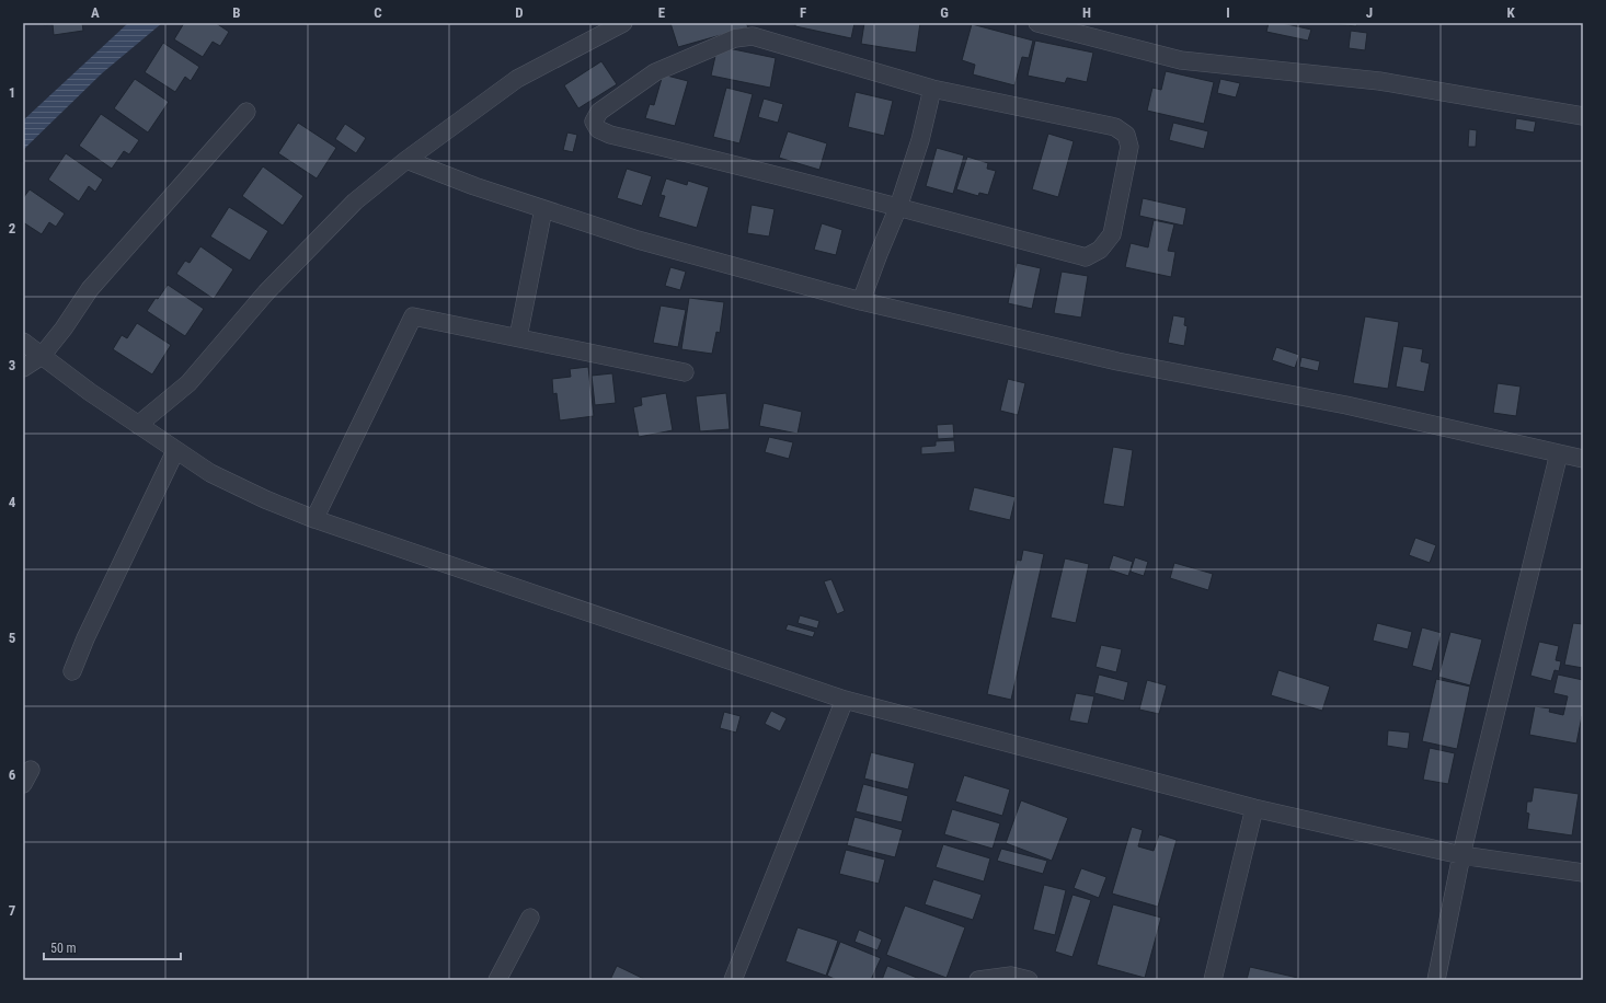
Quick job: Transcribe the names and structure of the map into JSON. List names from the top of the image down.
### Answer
{
  "scale_bar": "50 m",
  "grid": {
    "columns": [
      "A",
      "B",
      "C",
      "D",
      "E",
      "F",
      "G",
      "H",
      "I",
      "J",
      "K"
    ],
    "rows": [
      "1",
      "2",
      "3",
      "4",
      "5",
      "6",
      "7"
    ]
  }
}
